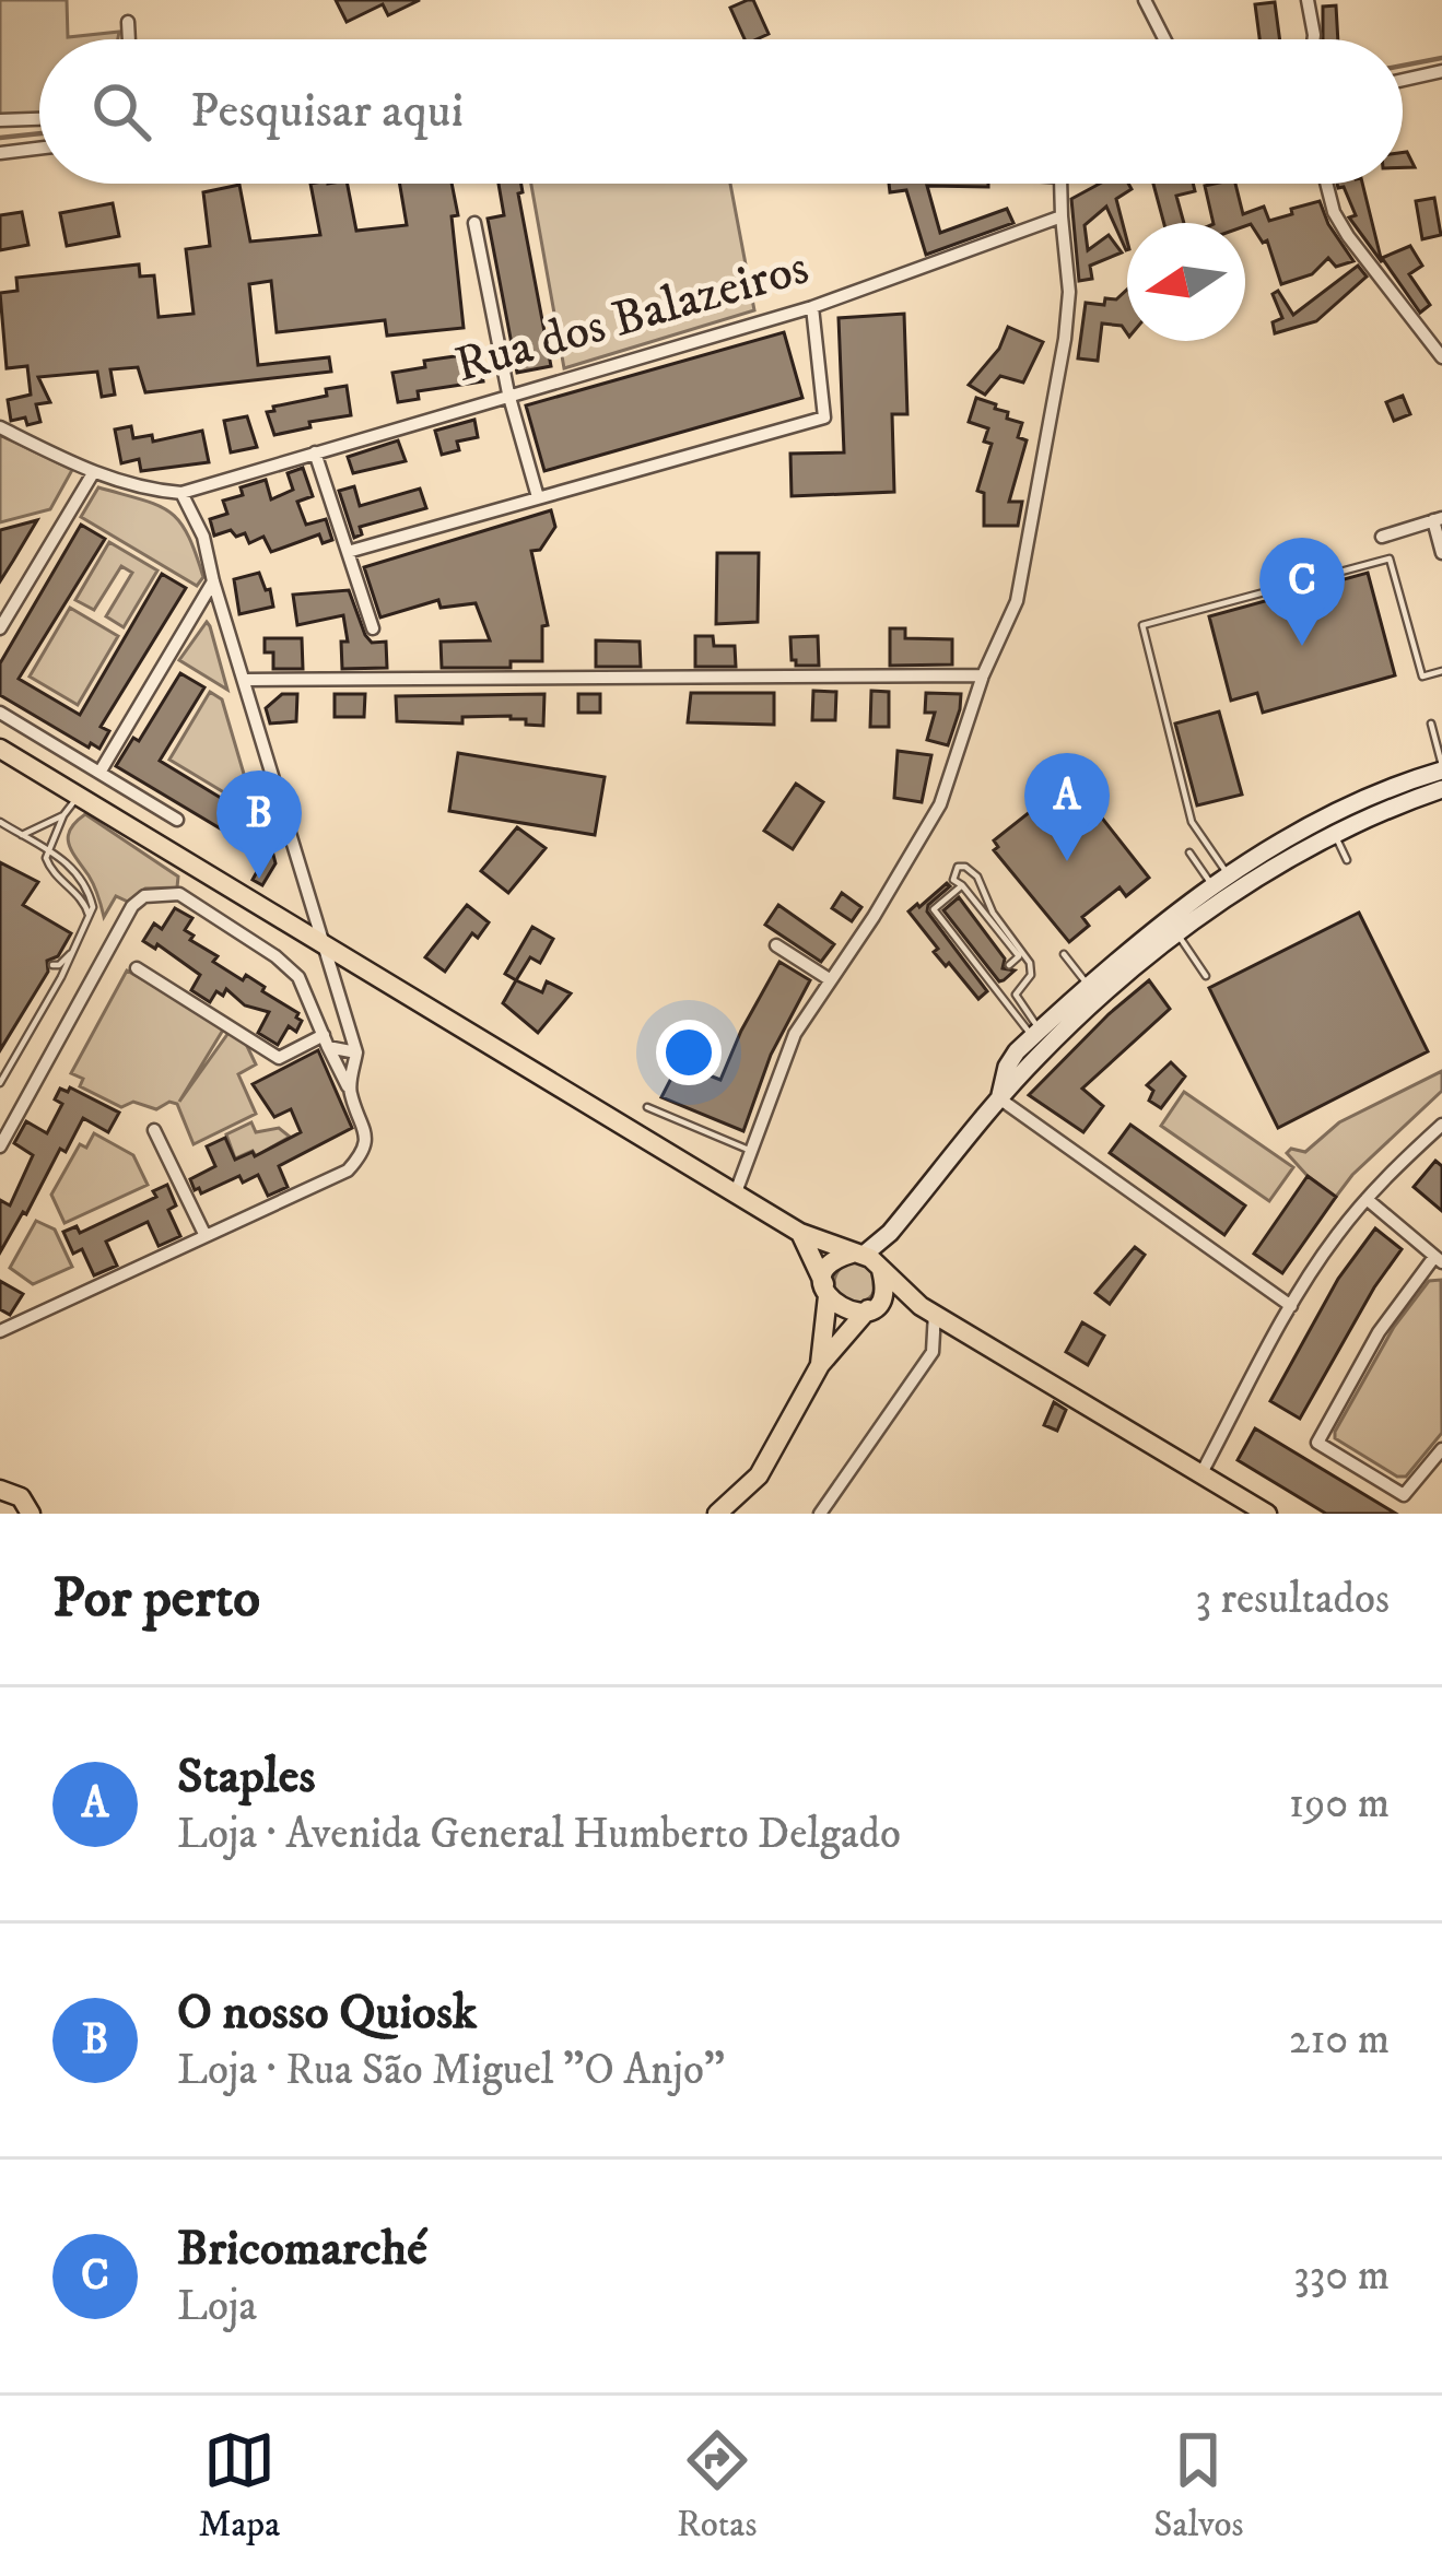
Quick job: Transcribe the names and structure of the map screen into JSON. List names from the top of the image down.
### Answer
{
  "streets": {
    "street": ["Rua dos Balazeiros"]
  },
  "north": "left",
  "page": {
    "search": "Pesquisar aqui",
    "pins": ["C", "A", "B"],
    "heading": ["Por perto", "3 resultados"],
    "list": [
      {
        "mark": "A",
        "name": "Staples",
        "note": "Loja · Avenida General Humberto Delgado",
        "value": "190 m"
      },
      {
        "mark": "B",
        "name": "O nosso Quiosk",
        "note": "Loja · Rua São Miguel \"O Anjo\"",
        "value": "210 m"
      },
      {
        "mark": "C",
        "name": "Bricomarché",
        "note": "Loja",
        "value": "330 m"
      }
    ],
    "nav": ["Mapa", "Rotas", "Salvos"]
  }
}
